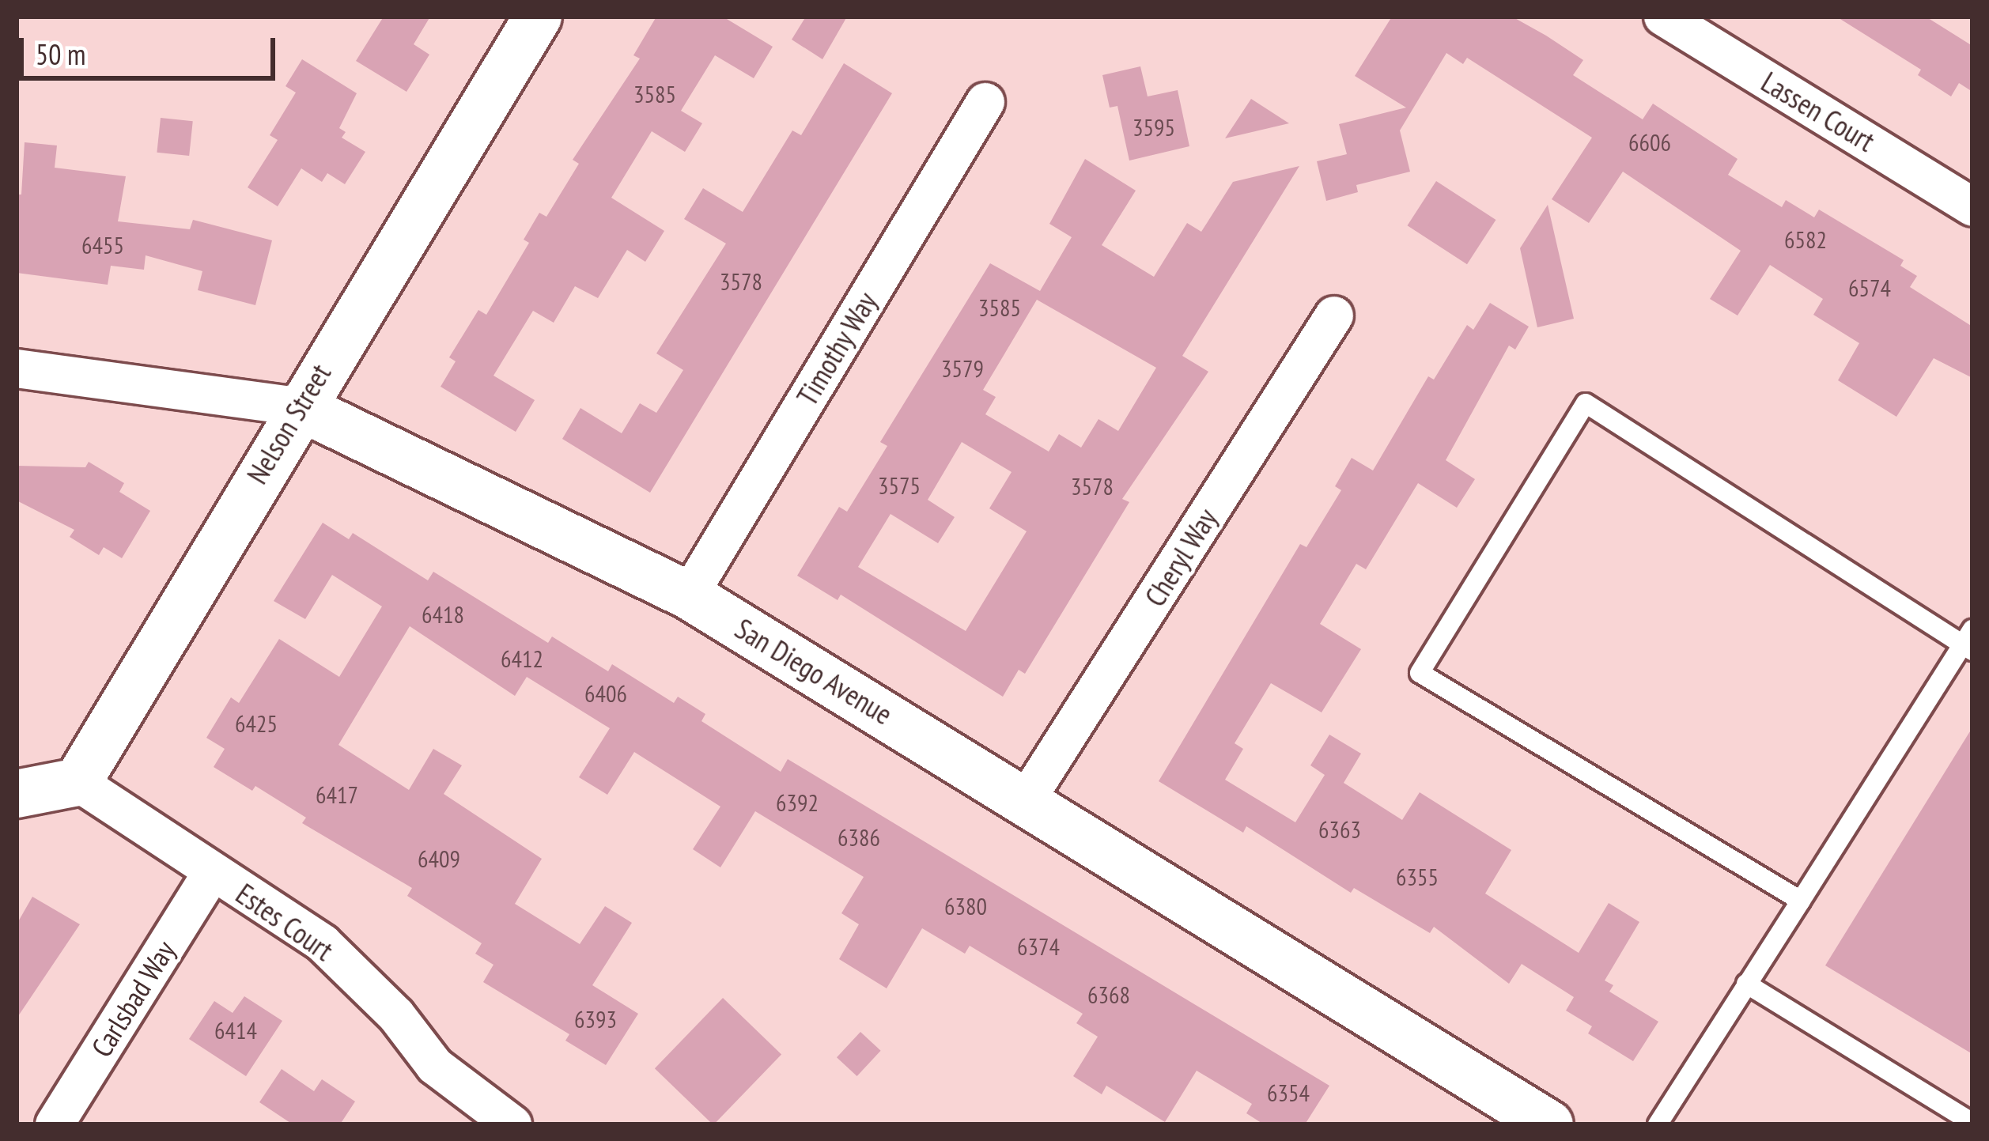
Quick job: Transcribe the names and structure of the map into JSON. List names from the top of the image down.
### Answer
{
  "streets": {
    "street": [
      "Lassen Court",
      "Timothy Way",
      "Nelson Street",
      "Cheryl Way",
      "San Diego Avenue",
      "Estes Court",
      "Carlsbad Way"
    ]
  },
  "crossings": [
    ["Timothy Way", "San Diego Avenue"],
    ["Nelson Street", "San Diego Avenue"],
    ["Nelson Street", "Estes Court"],
    ["Cheryl Way", "San Diego Avenue"],
    ["Estes Court", "Carlsbad Way"]
  ],
  "house_numbers": [
    "3585",
    "3595",
    "6606",
    "6582",
    "6455",
    "3578",
    "6574",
    "3585",
    "3579",
    "3575",
    "3578",
    "6418",
    "6412",
    "6406",
    "6425",
    "6417",
    "6392",
    "6363",
    "6386",
    "6409",
    "6355",
    "6380",
    "6374",
    "6368",
    "6393",
    "6414",
    "6354"
  ],
  "scale_bar": "50 m"
}
